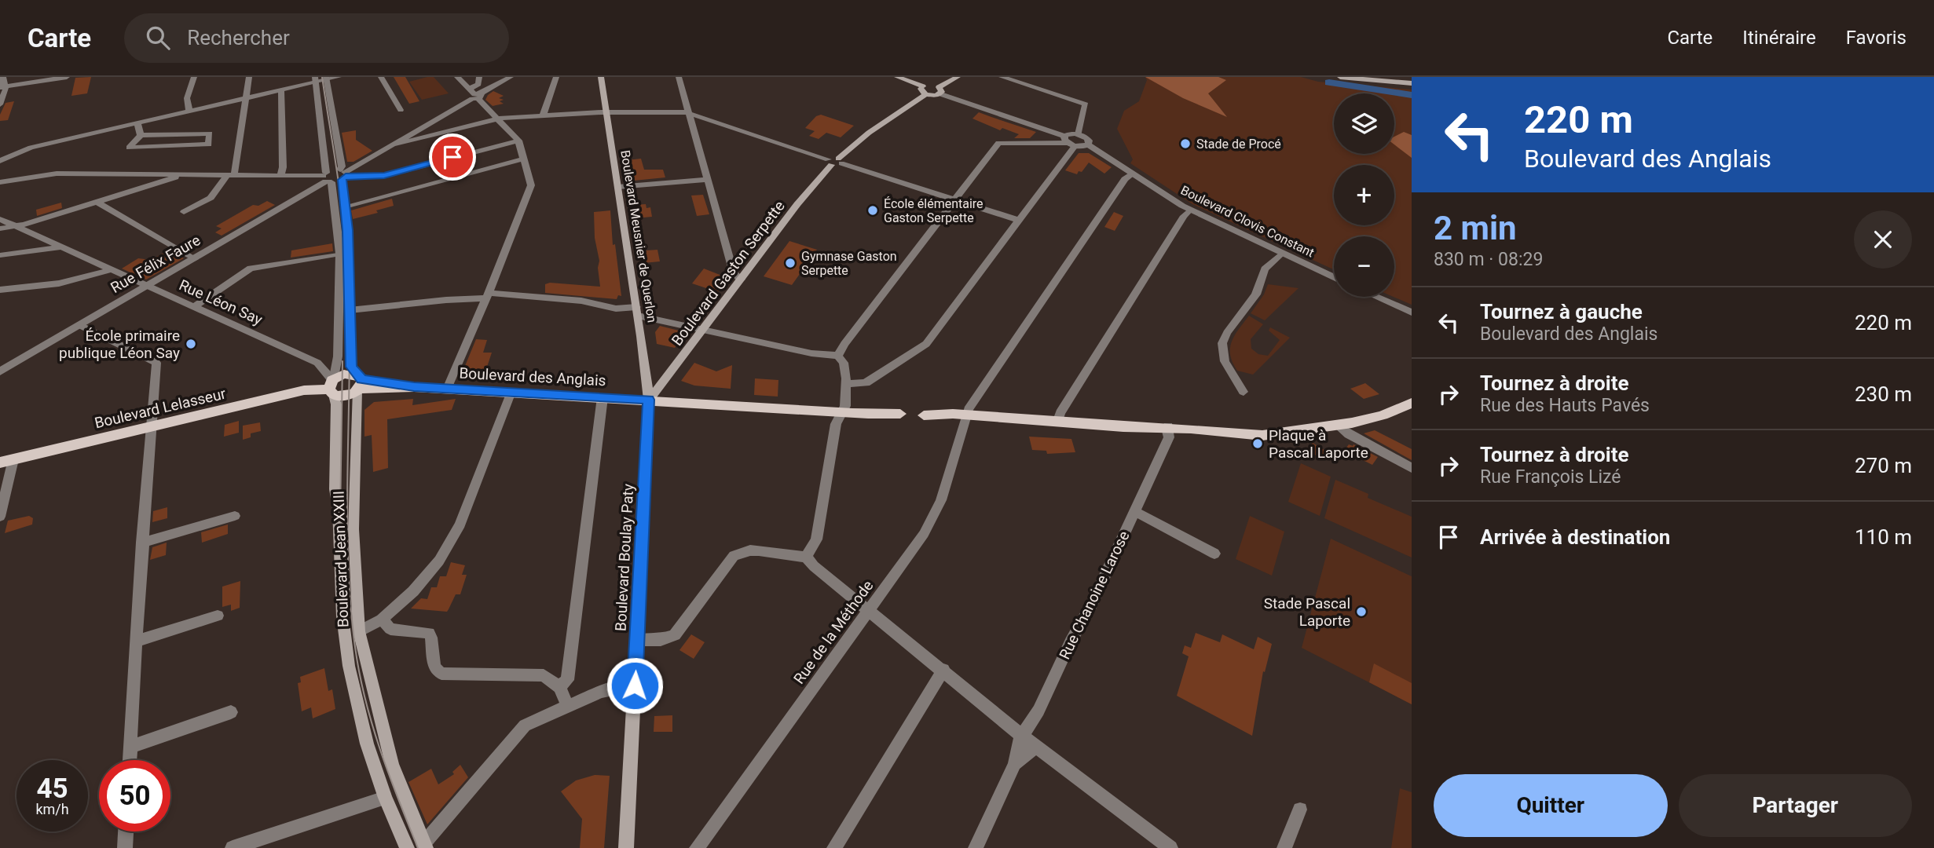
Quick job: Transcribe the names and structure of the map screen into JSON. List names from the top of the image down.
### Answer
{
  "streets": {
    "main road": [
      "Boulevard Meusnier de Querlon",
      "Boulevard Gaston Serpette",
      "Boulevard des Anglais",
      "Boulevard Lelasseur",
      "Boulevard Boulay Paty",
      "Boulevard Jean XXIII"
    ],
    "street": [
      "Boulevard Clovis Constant",
      "Rue Félix Faure",
      "Rue Léon Say",
      "Rue Chanoine Larose",
      "Rue de la Méthode"
    ]
  },
  "crossings": [
    ["Boulevard Clovis Constant", "Rue de la Méthode"],
    ["Boulevard Meusnier de Querlon", "Boulevard Gaston Serpette"],
    ["Boulevard Meusnier de Querlon", "Boulevard des Anglais"],
    ["Boulevard Meusnier de Querlon", "Boulevard Boulay Paty"],
    ["Rue Félix Faure", "Rue Léon Say"],
    ["Boulevard Gaston Serpette", "Boulevard des Anglais"],
    ["Boulevard Gaston Serpette", "Boulevard Boulay Paty"],
    ["Rue Léon Say", "Boulevard Lelasseur"],
    ["Rue Léon Say", "Boulevard Jean XXIII"],
    ["Boulevard des Anglais", "Boulevard Boulay Paty"],
    ["Boulevard des Anglais", "Boulevard Jean XXIII"],
    ["Boulevard des Anglais", "Rue Chanoine Larose"],
    ["Boulevard des Anglais", "Rue de la Méthode"],
    ["Boulevard Lelasseur", "Boulevard Jean XXIII"]
  ],
  "places": [
    "Stade de Procé",
    "École élémentaire Gaston Serpette",
    "Gymnase Gaston Serpette",
    "École primaire publique Léon Say",
    "Plaque à Pascal Laporte",
    "Stade Pascal Laporte"
  ],
  "page": {
    "header": "Carte",
    "search": "Rechercher",
    "nav": ["Carte", "Itinéraire", "Favoris"],
    "turn": ["220 m", "Boulevard des Anglais"],
    "map_buttons": ["+", "−"],
    "heading": ["2 min", "830 m · 08:29"],
    "list": [
      {
        "name": "Tournez à gauche",
        "note": "Boulevard des Anglais",
        "value": "220 m"
      },
      {
        "name": "Tournez à droite",
        "note": "Rue des Hauts Pavés",
        "value": "230 m"
      },
      {
        "name": "Tournez à droite",
        "note": "Rue François Lizé",
        "value": "270 m"
      },
      {
        "name": "Arrivée à destination",
        "value": "110 m"
      }
    ],
    "speed": "45 km/h",
    "limit": "50",
    "buttons": ["Quitter", "Partager"]
  }
}
